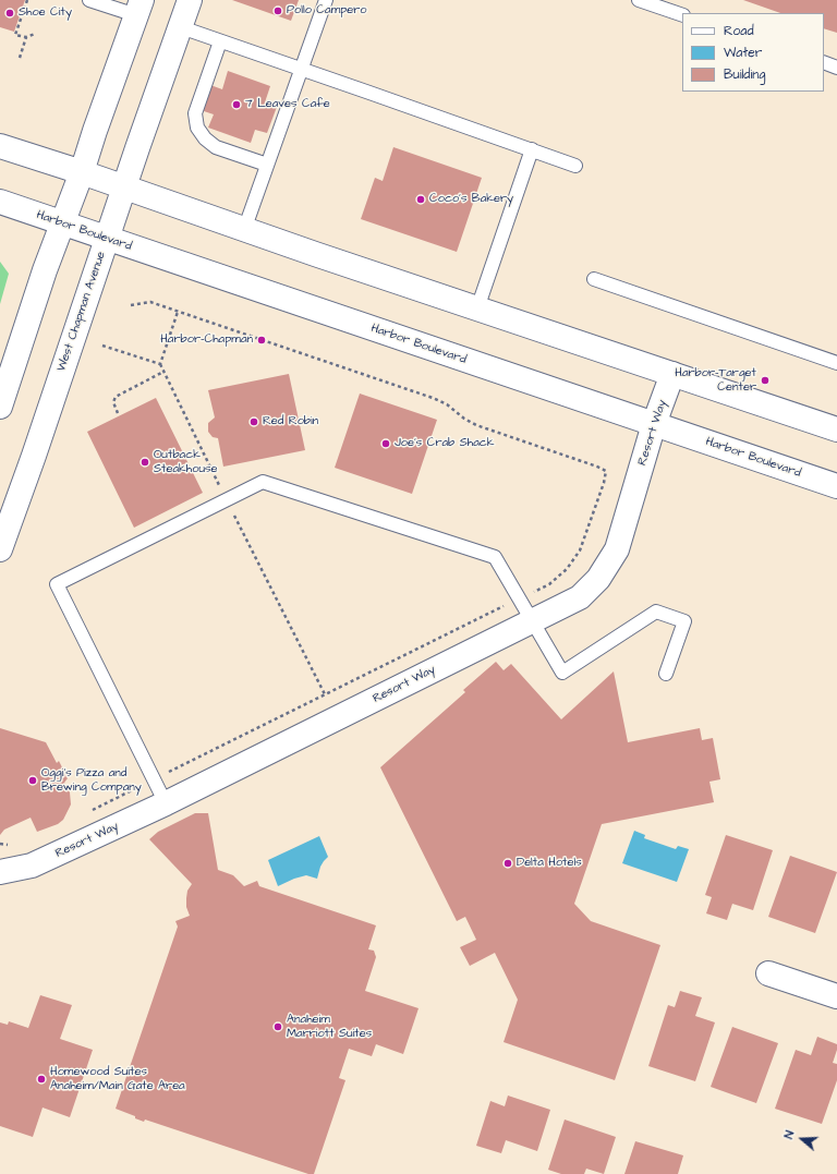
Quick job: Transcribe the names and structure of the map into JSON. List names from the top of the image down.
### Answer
{
  "streets": {
    "main road": ["Harbor Boulevard", "West Chapman Avenue", "Resort Way"]
  },
  "crossings": [
    ["Harbor Boulevard", "West Chapman Avenue"],
    ["Harbor Boulevard", "Resort Way"]
  ],
  "places": [
    "Pollo Campero",
    "Shoe City",
    "7 Leaves Cafe",
    "Coco's Bakery",
    "Harbor-Chapman",
    "Harbor-Target Center",
    "Red Robin",
    "Joe's Crab Shack",
    "Outback Steakhouse",
    "Oggi's Pizza and Brewing Company",
    "Delta Hotels",
    "Anaheim Marriott Suites",
    "Homewood Suites Anaheim/Main Gate Area"
  ],
  "legend": ["Road", "Water", "Building"],
  "north": "left"
}
